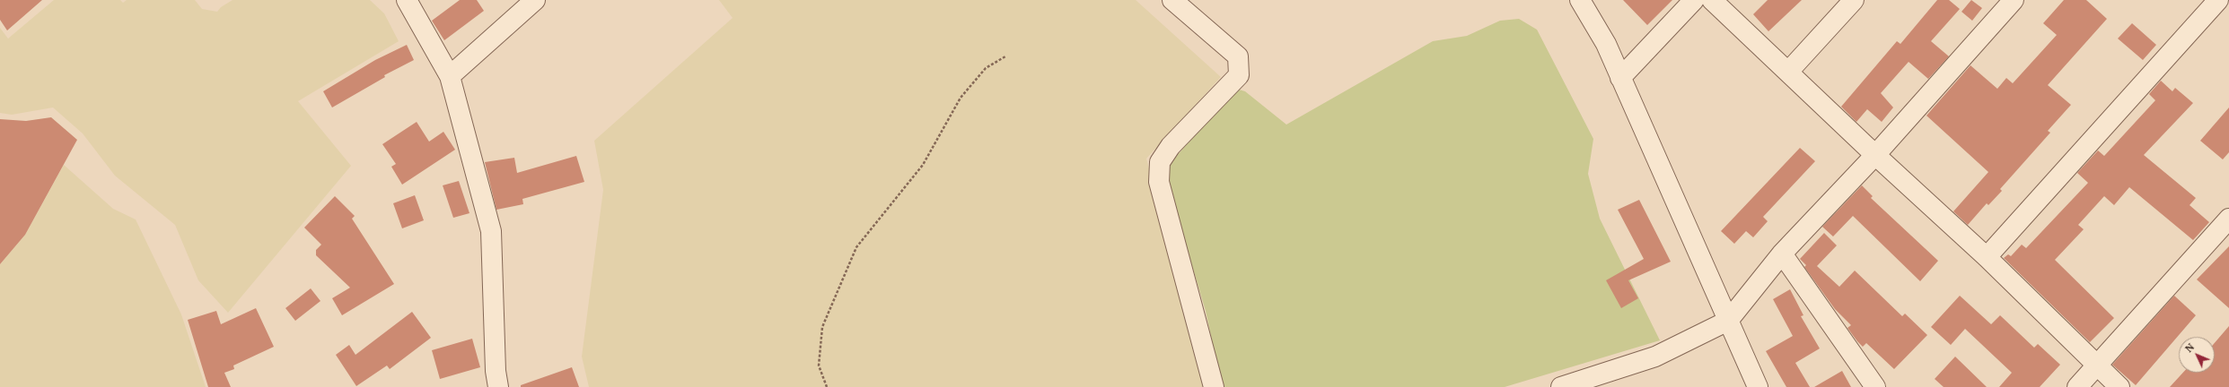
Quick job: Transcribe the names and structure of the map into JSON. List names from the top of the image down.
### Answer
{
  "north": "top left"
}
